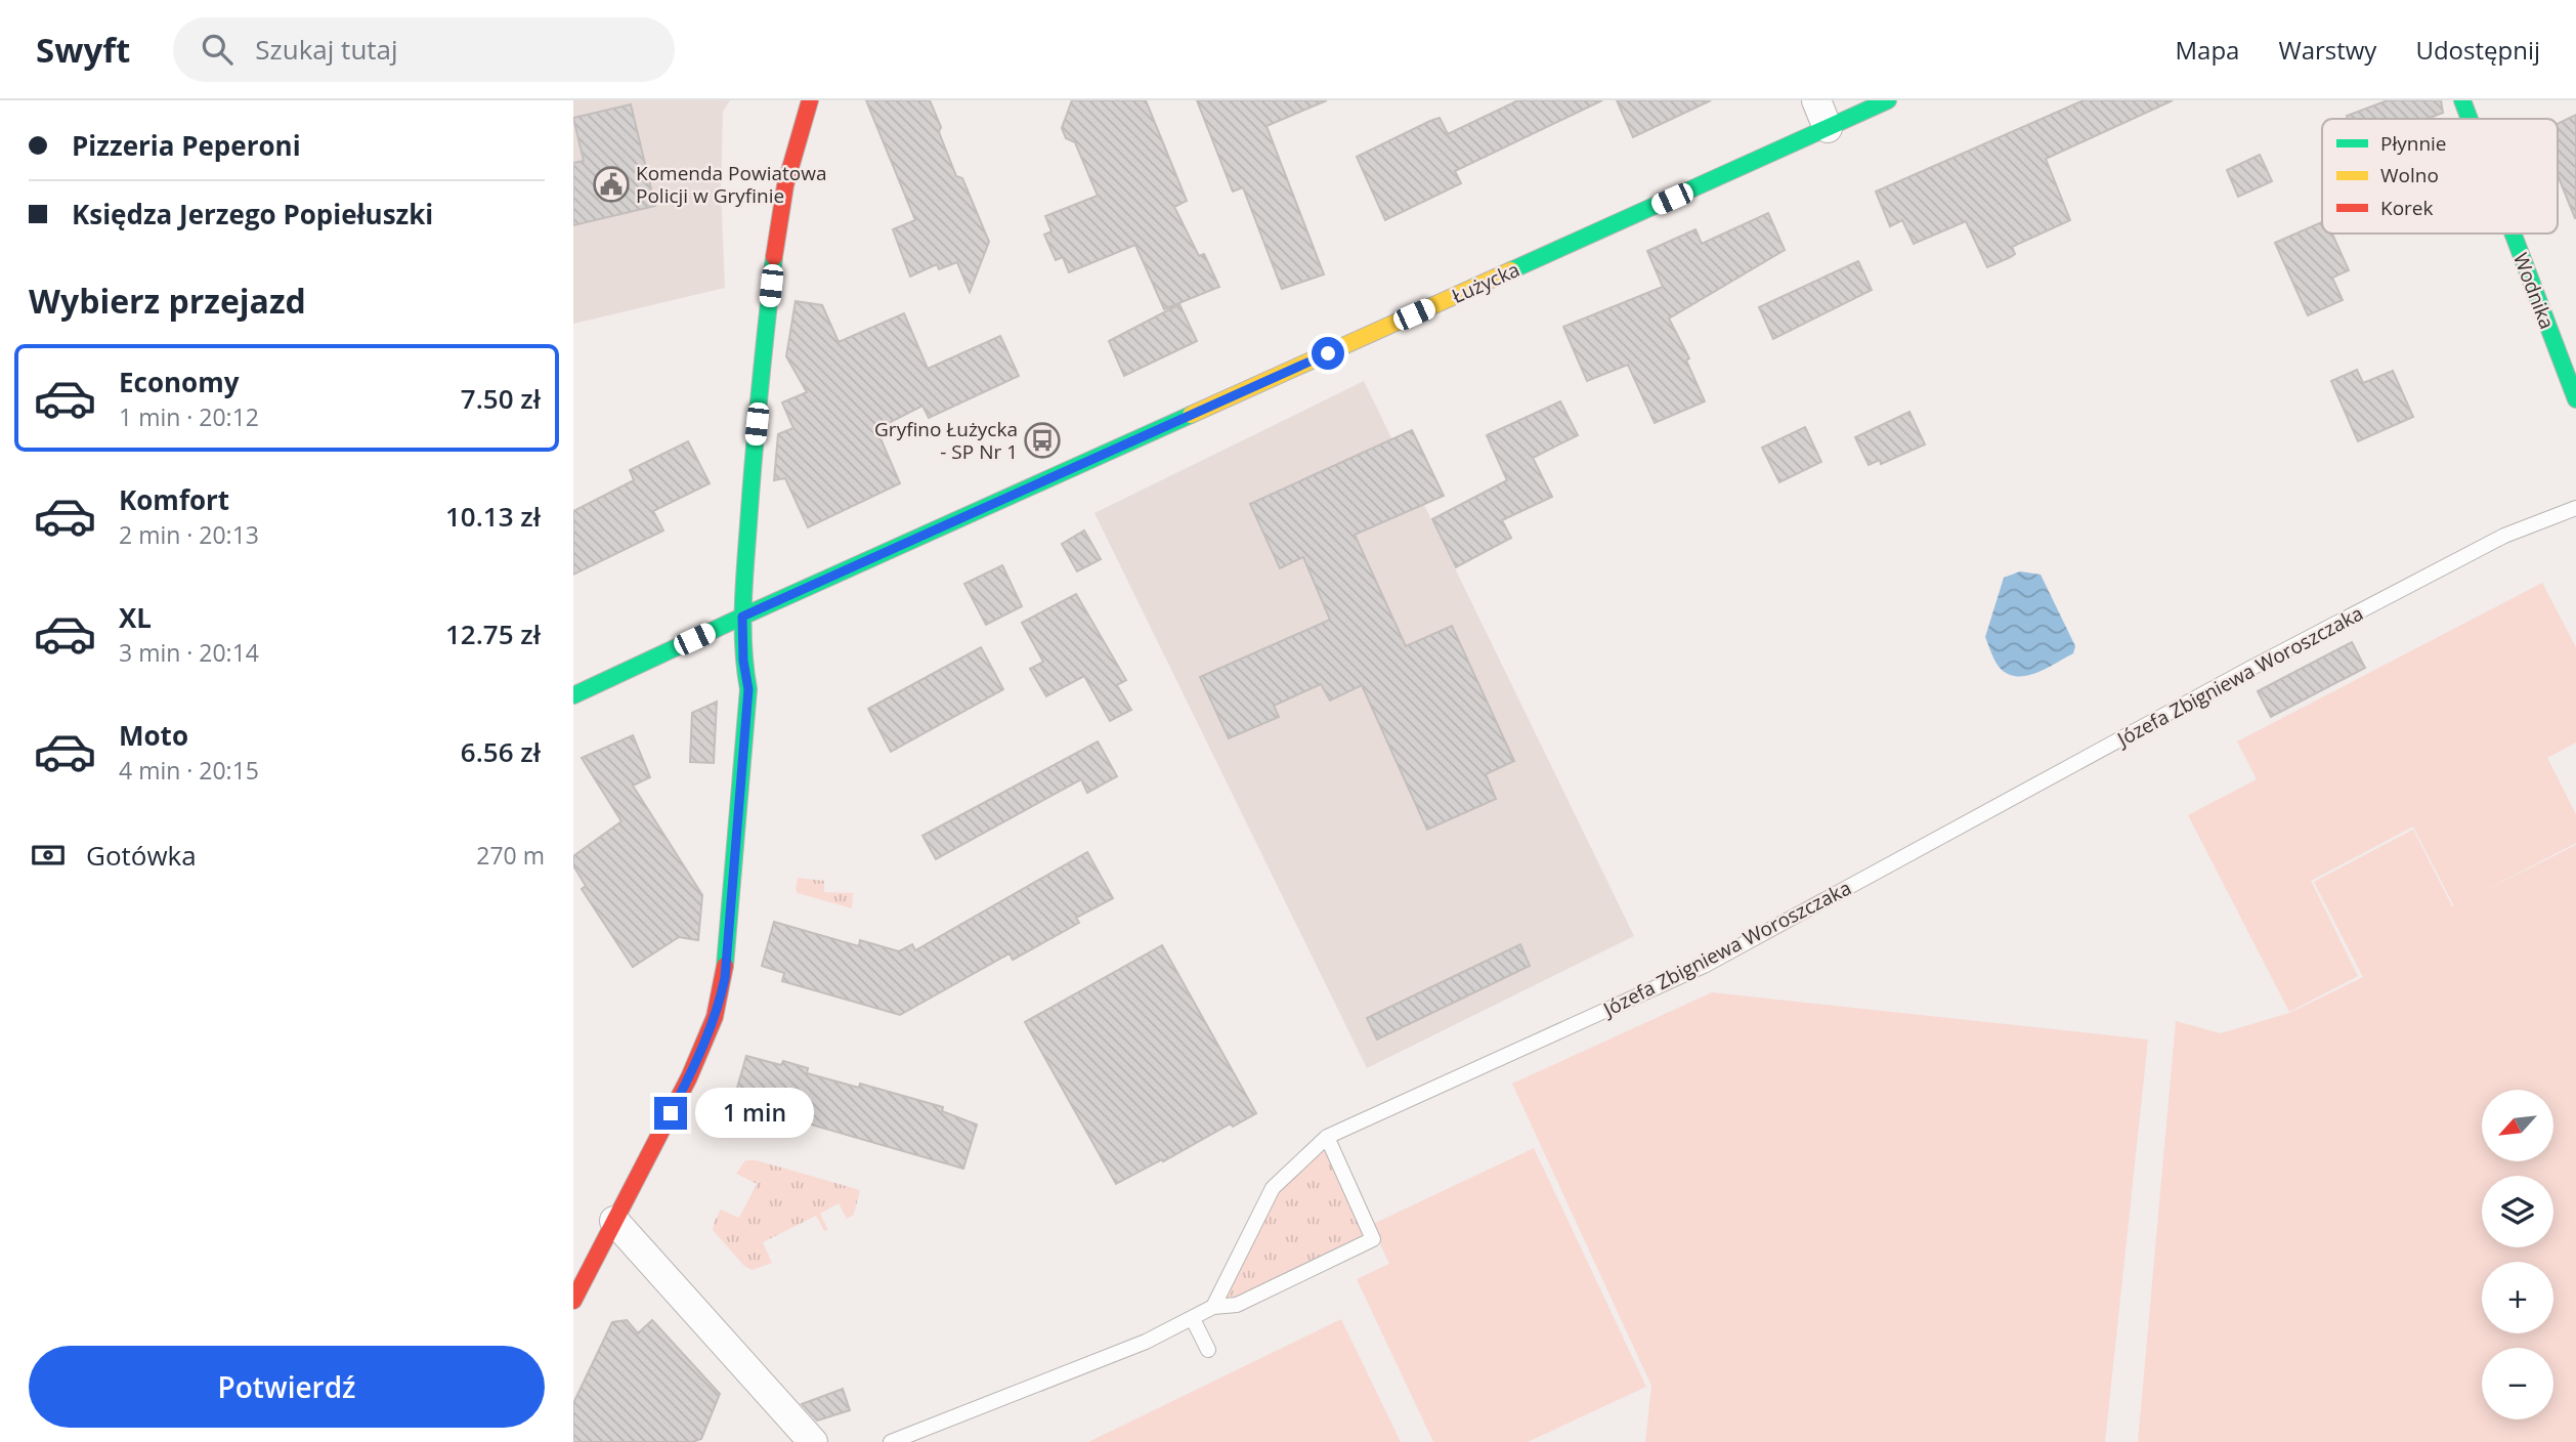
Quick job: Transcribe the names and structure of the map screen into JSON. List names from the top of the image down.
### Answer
{
  "streets": {
    "street": ["Łużycka", "Wodnika"],
    "lane": ["Józefa Zbigniewa Woroszczaka"]
  },
  "places": {
    "public building": ["Komenda Powiatowa Policji w Gryfinie"],
    "bus stop": ["Gryfino Łużycka - SP Nr 1"]
  },
  "legend": ["Płynnie", "Wolno", "Korek"],
  "north": "bottom left",
  "page": {
    "header": "Swyft",
    "search": "Szukaj tutaj",
    "nav": ["Mapa", "Warstwy", "Udostępnij"],
    "banner": ["Pizzeria Peperoni", "Księdza Jerzego Popiełuszki"],
    "heading": "Wybierz przejazd",
    "list": [
      {
        "name": "Economy",
        "note": "1 min · 20:12",
        "value": "7.50 zł"
      },
      {
        "name": "Komfort",
        "note": "2 min · 20:13",
        "value": "10.13 zł"
      },
      {
        "name": "XL",
        "note": "3 min · 20:14",
        "value": "12.75 zł"
      },
      {
        "name": "Moto",
        "note": "4 min · 20:15",
        "value": "6.56 zł"
      }
    ],
    "pay": ["Gotówka", "270 m"],
    "bubble": "1 min",
    "map_buttons": ["+", "−"],
    "buttons": "Potwierdź"
  }
}
